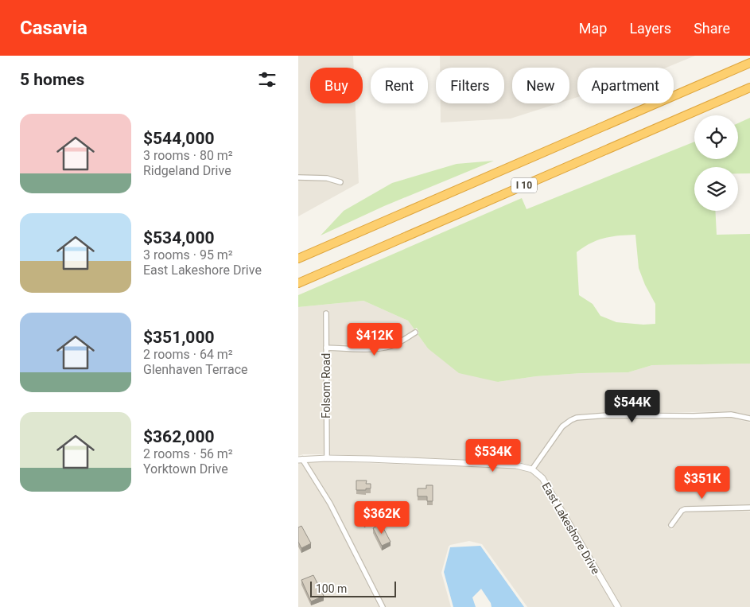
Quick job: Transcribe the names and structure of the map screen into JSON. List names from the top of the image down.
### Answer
{
  "streets": {
    "highway": ["I 10"],
    "street": ["Folsom Road", "East Lakeshore Drive"]
  },
  "scale_bar": "100 m",
  "page": {
    "header": "Casavia",
    "nav": ["Map", "Layers", "Share"],
    "heading": "5 homes",
    "chip": [
      "Buy",
      "Rent",
      "Filters",
      "New",
      "Apartment"
    ],
    "list": [
      {
        "name": "$544,000",
        "note": "3 rooms · 80 m² · Ridgeland Drive"
      },
      {
        "name": "$534,000",
        "note": "3 rooms · 95 m² · East Lakeshore Drive"
      },
      {
        "name": "$351,000",
        "note": "2 rooms · 64 m² · Glenhaven Terrace"
      },
      {
        "name": "$362,000",
        "note": "2 rooms · 56 m² · Yorktown Drive"
      }
    ],
    "price": [
      "$412K",
      "$544K",
      "$534K",
      "$351K",
      "$362K"
    ],
    "scale": "100 m"
  }
}
